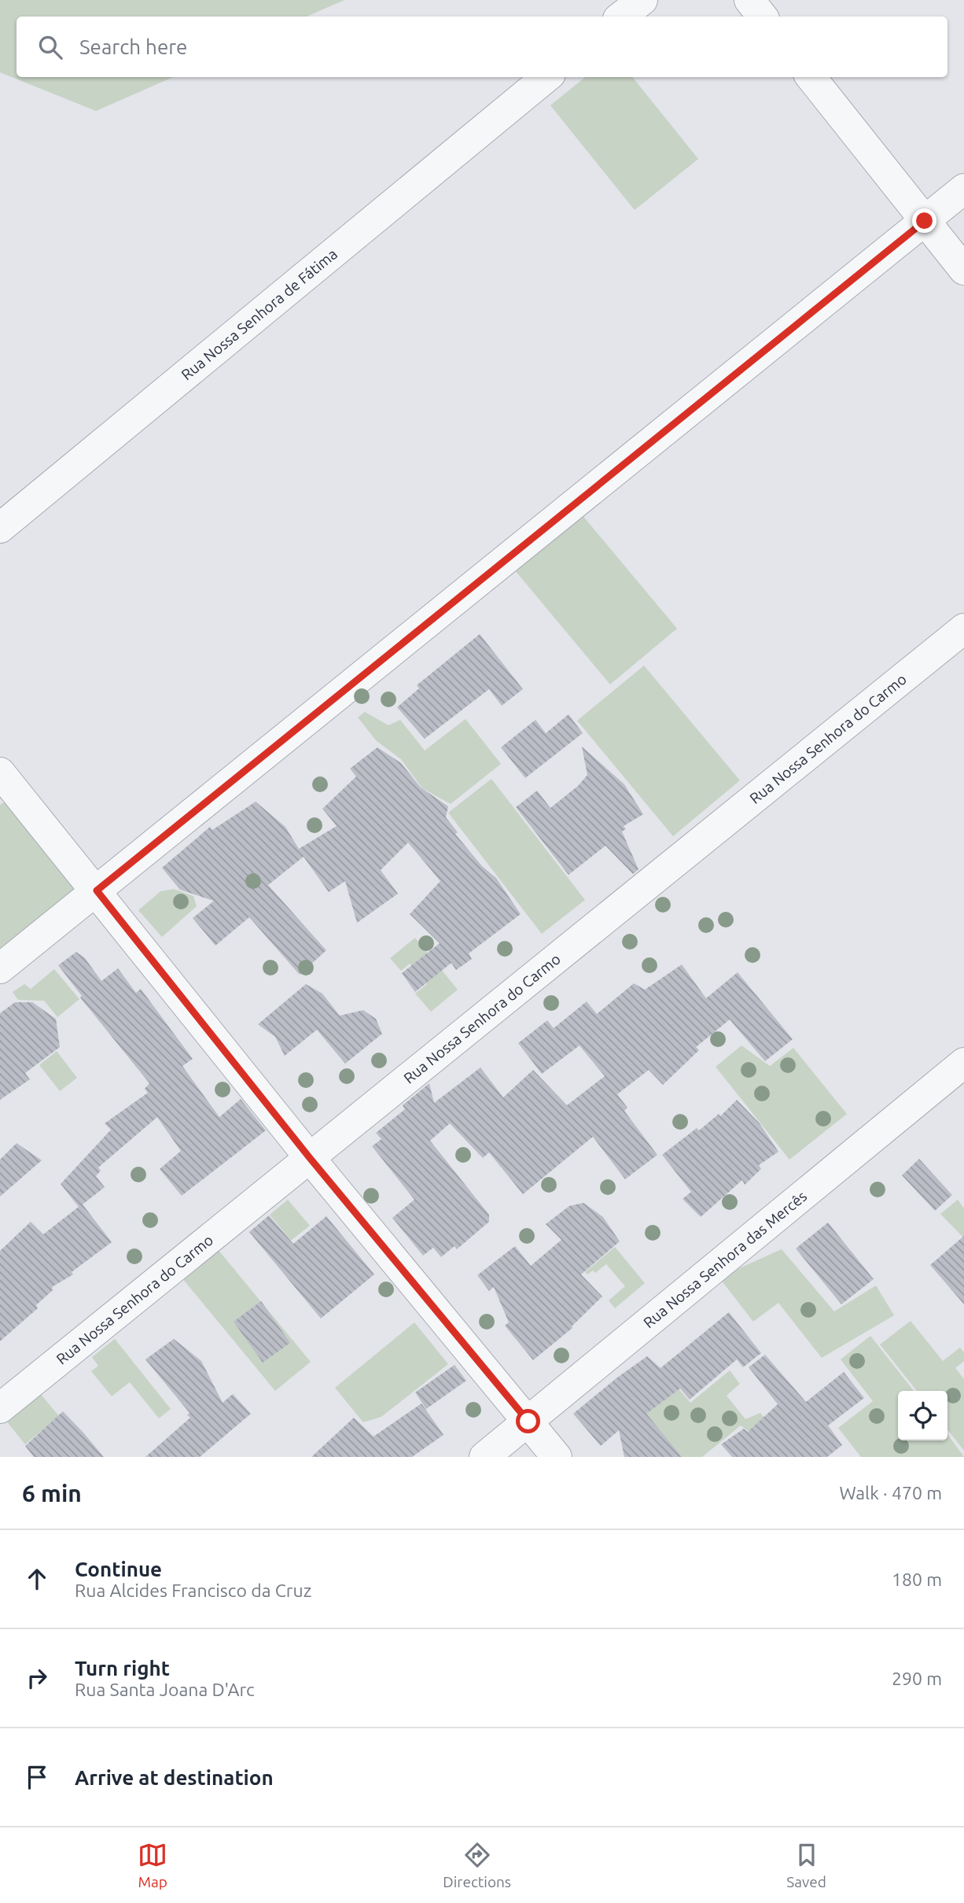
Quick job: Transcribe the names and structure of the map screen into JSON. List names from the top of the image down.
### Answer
{
  "streets": {
    "street": ["Rua Nossa Senhora de Fátima", "Rua Nossa Senhora do Carmo", "Rua Nossa Senhora das Mercês"]
  },
  "page": {
    "search": "Search here",
    "heading": ["6 min", "Walk · 470 m"],
    "list": [
      ["Continue", "Rua Alcides Francisco da Cruz", "180 m"],
      ["Turn right", "Rua Santa Joana D'Arc", "290 m"],
      "Arrive at destination"
    ],
    "nav": ["Map", "Directions", "Saved"]
  }
}
